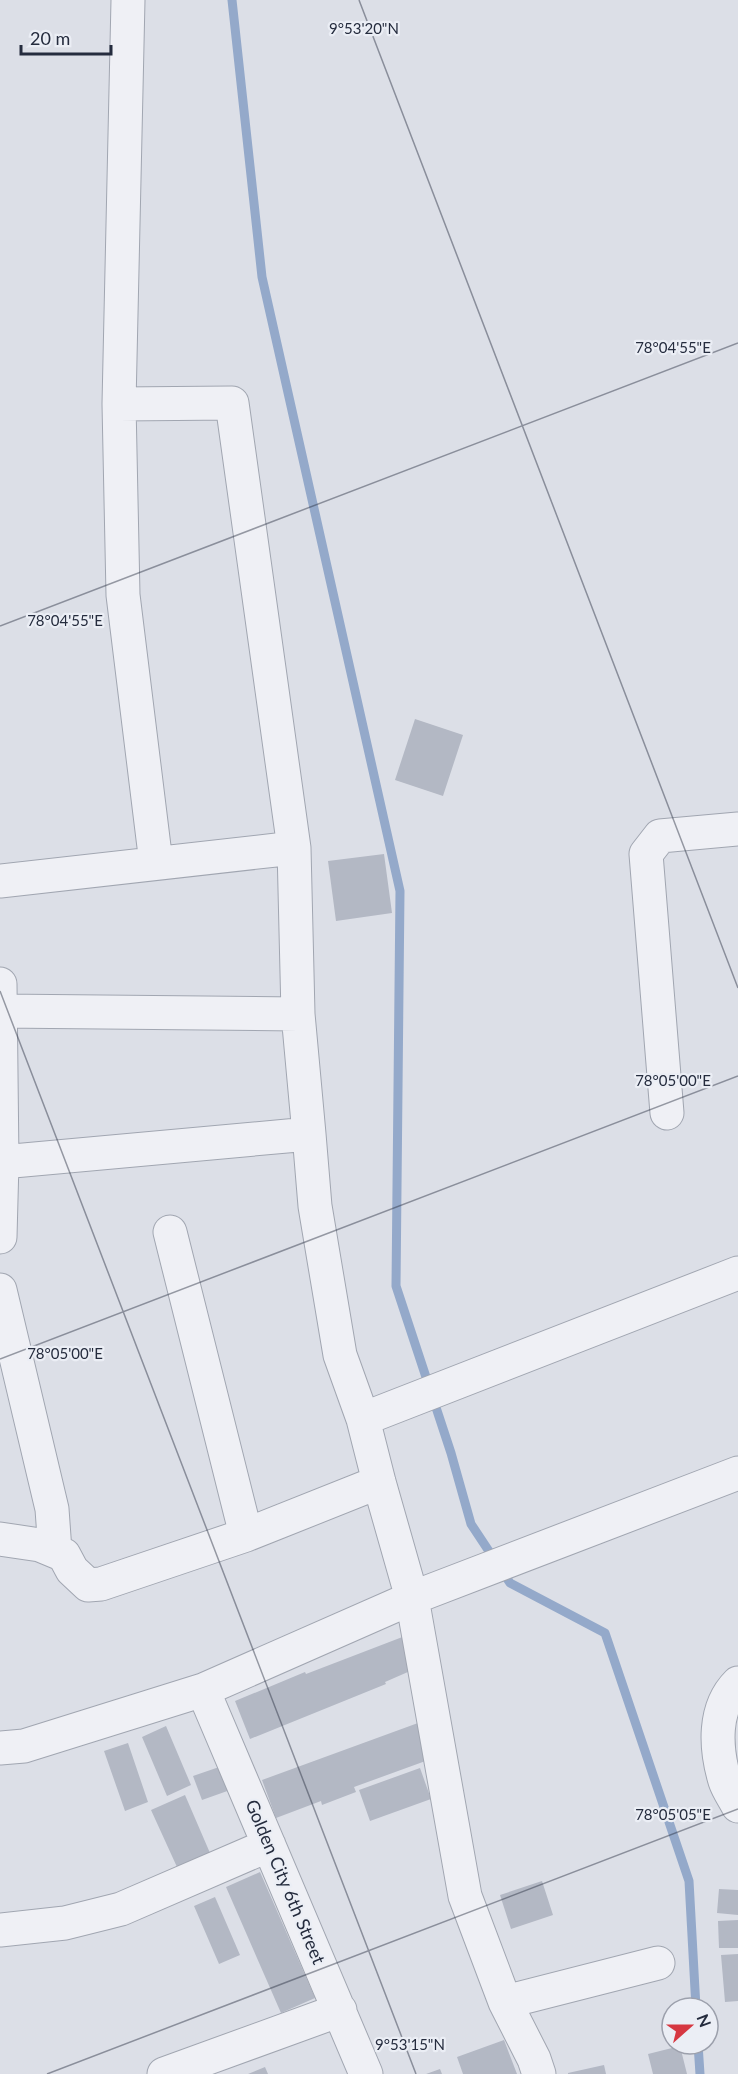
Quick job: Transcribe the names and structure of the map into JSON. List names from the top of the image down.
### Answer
{
  "streets": {
    "street": ["Golden City 6th Street"]
  },
  "scale_bar": "20 m",
  "north": "right",
  "coordinates": [
    "9°53'20\"N",
    "78°04'55\"E",
    "78°05'00\"E",
    "78°05'05\"E",
    "9°53'15\"N"
  ]
}
